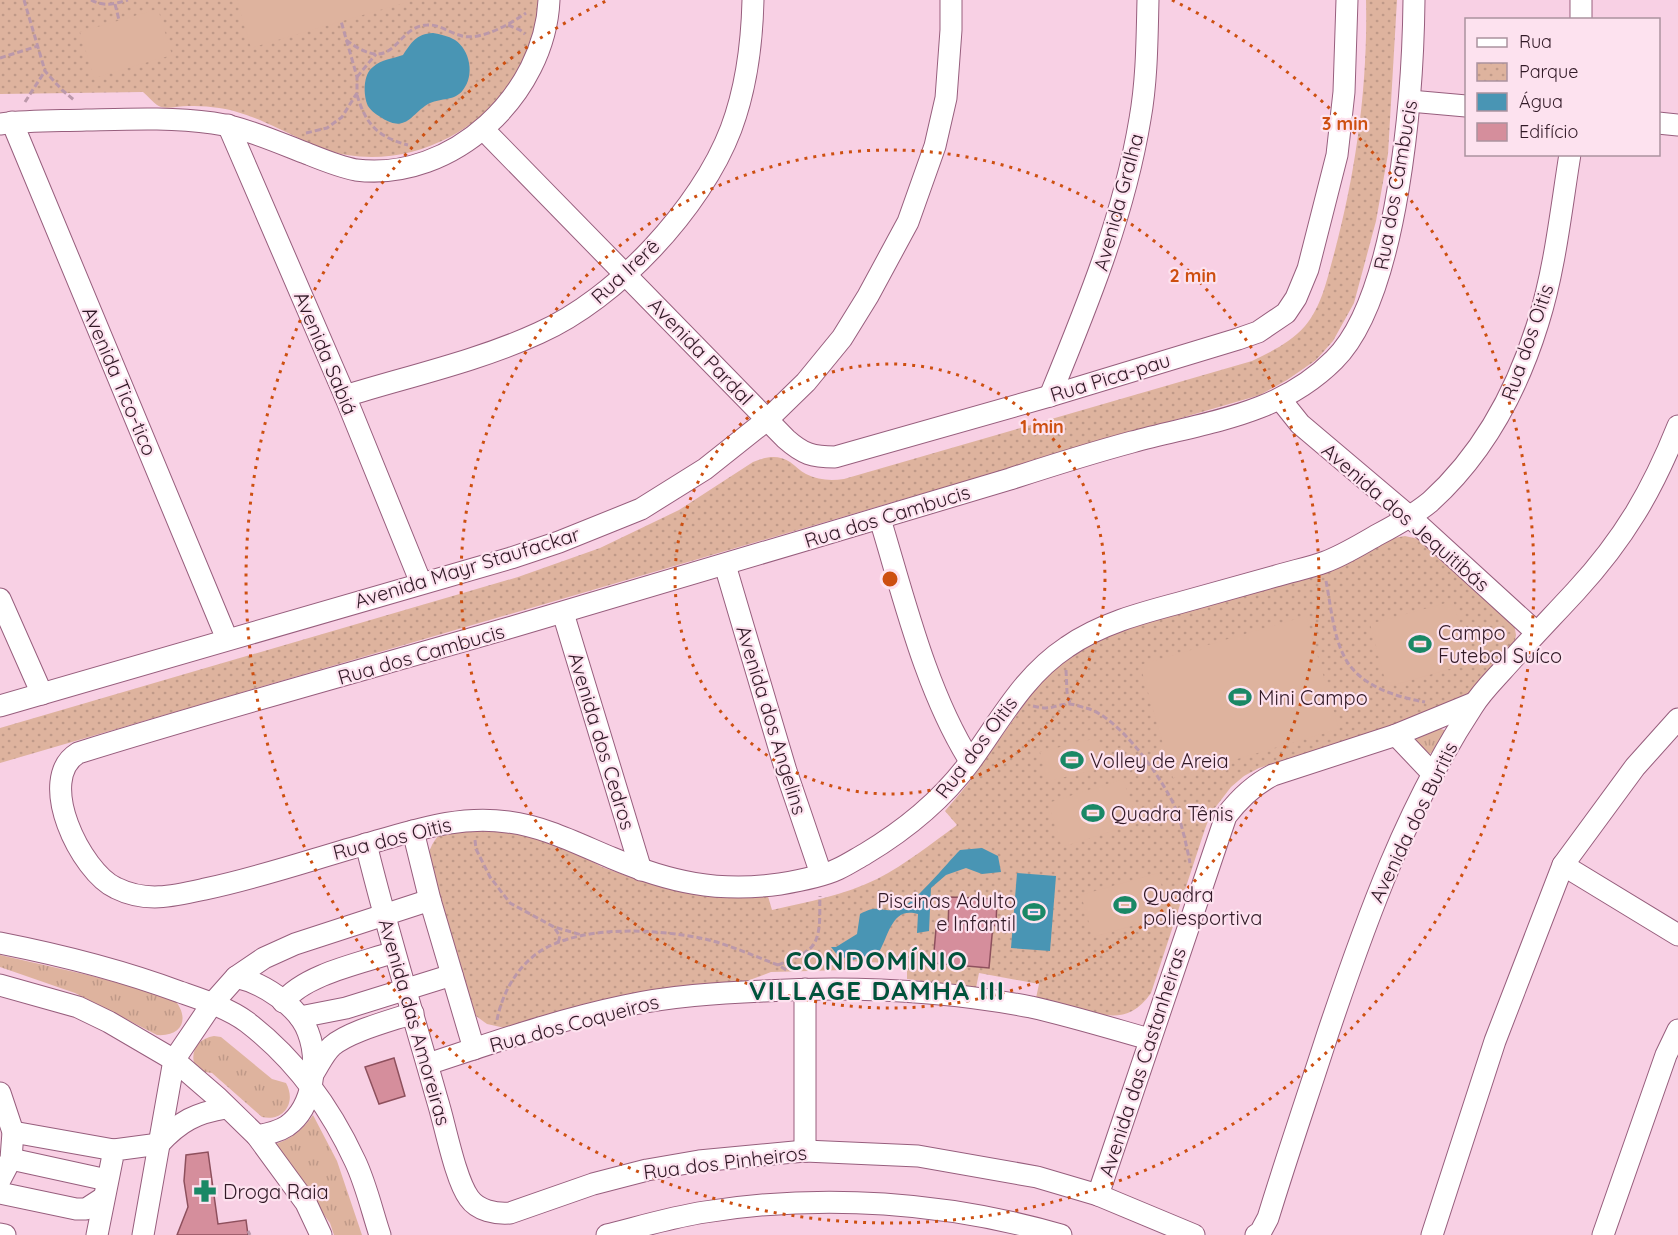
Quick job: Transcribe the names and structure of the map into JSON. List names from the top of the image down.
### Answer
{
  "streets": {
    "street": [
      "Rua dos Cambucis",
      "Avenida Gralha",
      "Rua Irerê",
      "Rua dos Oitis",
      "Avenida Pardal",
      "Avenida Sabiá",
      "Rua Pica-pau",
      "Avenida Tico-tico",
      "Avenida dos Jequitibás",
      "Avenida Mayr Staufackar",
      "Avenida dos Angelins",
      "Avenida dos Cedros",
      "Avenida dos Buritis",
      "Avenida das Amoreiras",
      "Rua dos Coqueiros",
      "Avenida das Castanheiras",
      "Rua dos Pinheiros"
    ]
  },
  "crossings": [
    ["Rua dos Cambucis", "Rua dos Oitis"],
    ["Rua dos Cambucis", "Avenida dos Jequitibás"],
    ["Rua dos Cambucis", "Avenida dos Angelins"],
    ["Rua dos Cambucis", "Avenida dos Cedros"],
    ["Avenida Gralha", "Rua Pica-pau"],
    ["Rua Irerê", "Avenida Pardal"],
    ["Rua Irerê", "Avenida Sabiá"],
    ["Rua dos Oitis", "Avenida dos Jequitibás"],
    ["Rua dos Oitis", "Avenida dos Angelins"],
    ["Rua dos Oitis", "Avenida dos Cedros"],
    ["Rua dos Oitis", "Avenida das Amoreiras"],
    ["Avenida Pardal", "Rua Pica-pau"],
    ["Avenida Pardal", "Avenida Mayr Staufackar"],
    ["Avenida Sabiá", "Avenida Mayr Staufackar"],
    ["Rua Pica-pau", "Avenida Mayr Staufackar"],
    ["Avenida Tico-tico", "Avenida Mayr Staufackar"],
    ["Avenida dos Jequitibás", "Avenida dos Buritis"],
    ["Avenida dos Buritis", "Avenida das Castanheiras"],
    ["Avenida das Amoreiras", "Rua dos Coqueiros"],
    ["Avenida das Amoreiras", "Rua dos Pinheiros"],
    ["Rua dos Coqueiros", "Avenida das Castanheiras"],
    ["Avenida das Castanheiras", "Rua dos Pinheiros"]
  ],
  "districts": ["CONDOMÍNIO VILLAGE DAMHA III"],
  "places": {
    "sports": [
      "Campo Futebol Suíco",
      "Mini Campo",
      "Volley de Areia",
      "Quadra Tênis",
      "Quadra poliesportiva",
      "Piscinas Adulto e Infantil"
    ],
    "pharmacy": ["Droga Raia"]
  },
  "legend": [
    "Rua",
    "Parque",
    "Água",
    "Edifício"
  ],
  "rings": ["3 min", "2 min", "1 min"]
}
